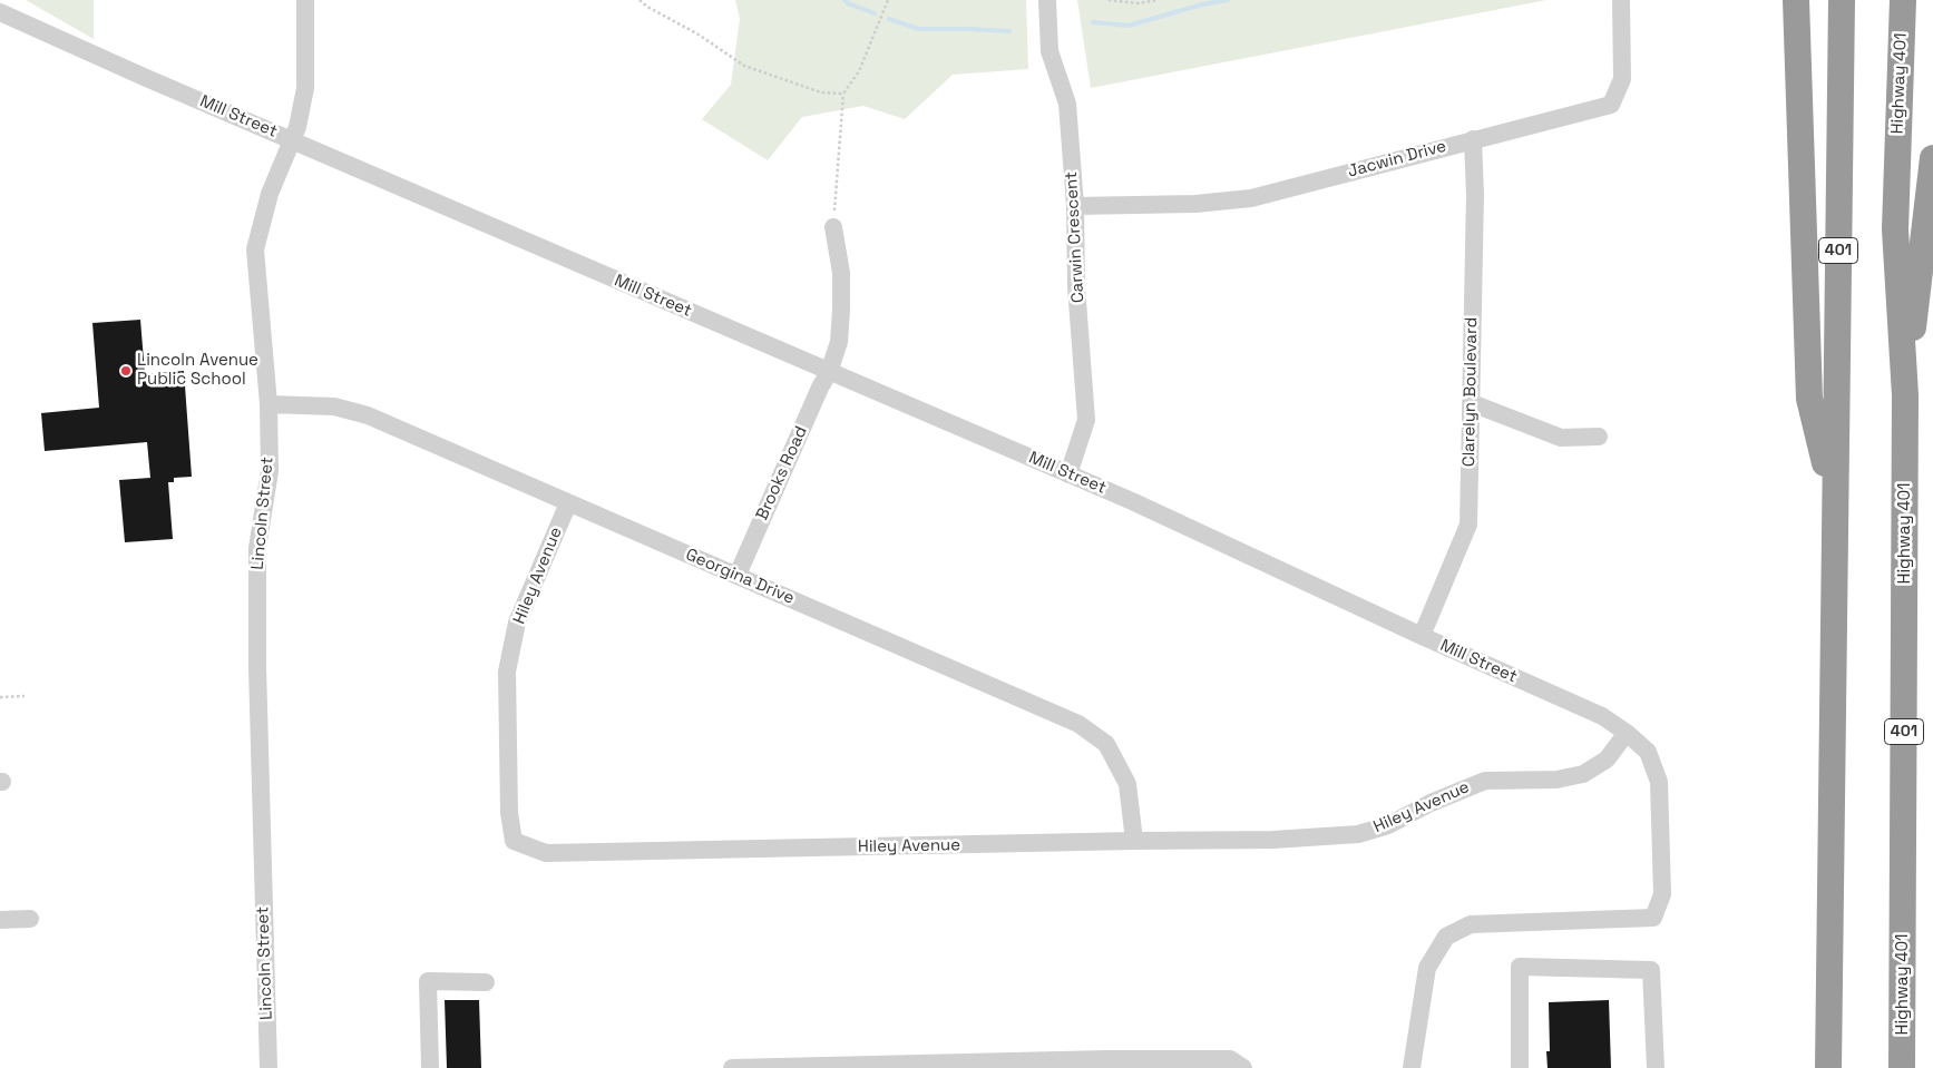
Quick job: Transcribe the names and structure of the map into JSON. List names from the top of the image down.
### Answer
{
  "streets": {
    "highway": ["Highway 401", "401"],
    "street": [
      "Mill Street",
      "Jacwin Drive",
      "Carwin Crescent",
      "Clarelyn Boulevard",
      "Brooks Road",
      "Lincoln Street",
      "Hiley Avenue",
      "Georgina Drive"
    ]
  },
  "crossings": [
    ["Mill Street", "Carwin Crescent"],
    ["Mill Street", "Clarelyn Boulevard"],
    ["Mill Street", "Brooks Road"],
    ["Mill Street", "Lincoln Street"],
    ["Mill Street", "Hiley Avenue"],
    ["Jacwin Drive", "Carwin Crescent"],
    ["Jacwin Drive", "Clarelyn Boulevard"],
    ["Brooks Road", "Georgina Drive"],
    ["Lincoln Street", "Georgina Drive"],
    ["Hiley Avenue", "Georgina Drive"]
  ],
  "places": ["Lincoln Avenue Public School"]
}
